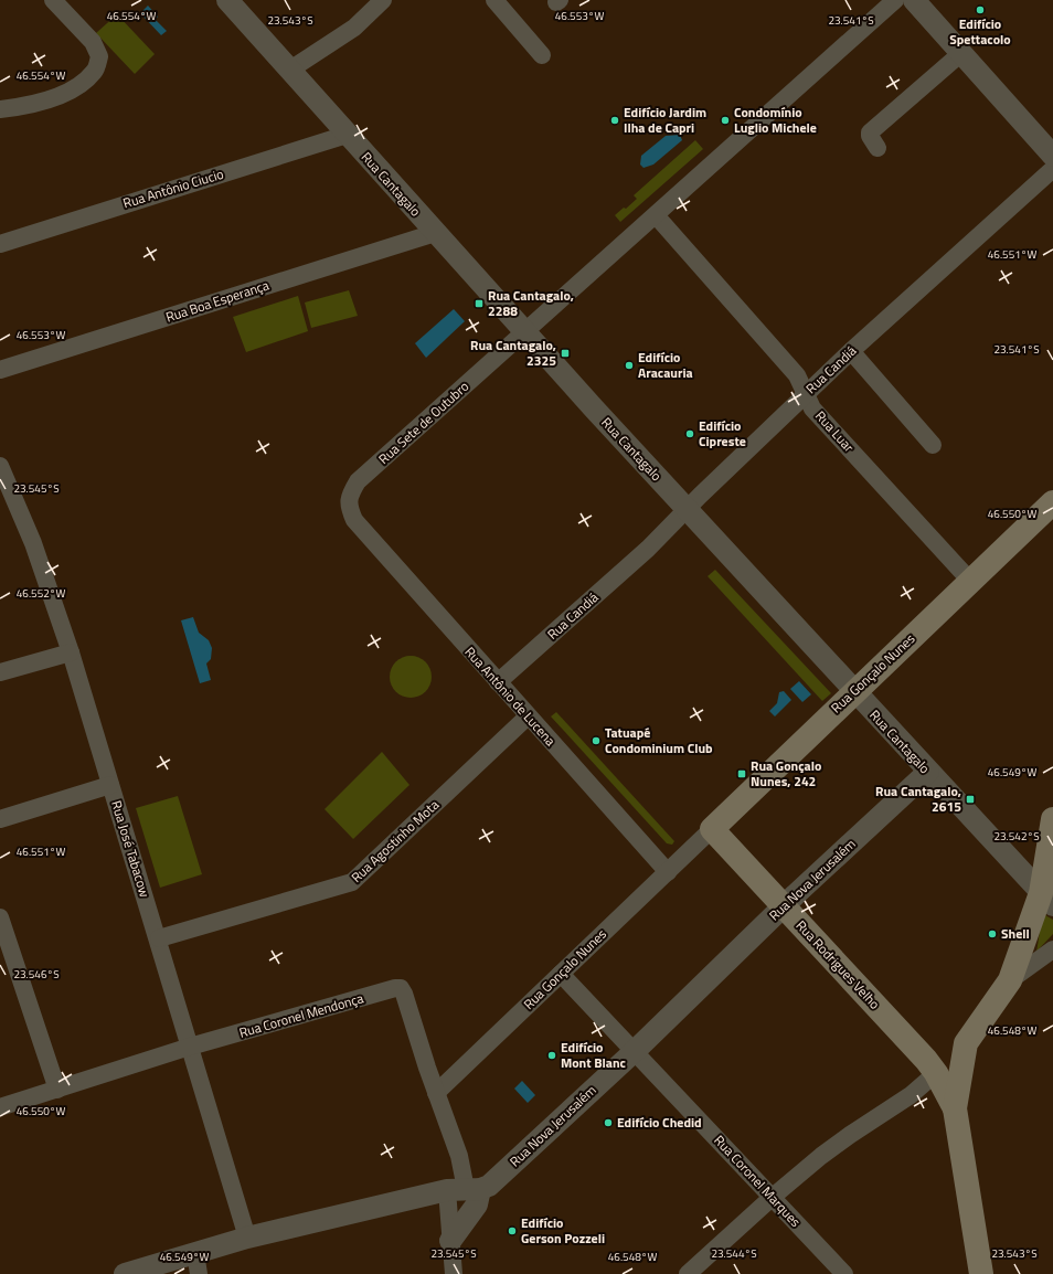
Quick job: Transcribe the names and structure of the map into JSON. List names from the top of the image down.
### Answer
{
  "streets": {
    "main road": ["Rua Gonçalo Nunes", "Rua Rodrigues Velho"],
    "street": [
      "Rua Cantagalo",
      "Rua Antônio Ciucio",
      "Rua Boa Esperança",
      "Rua Candiá",
      "Rua Sete de Outubro",
      "Rua Luar",
      "Rua Antônio de Lucena",
      "Rua Agostinho Mota",
      "Rua José Tabacow",
      "Rua Nova Jerusalém",
      "Rua Coronel Mendonça",
      "Rua Coronel Marques"
    ]
  },
  "crossings": [
    ["Rua Cantagalo", "Rua Antônio Ciucio"],
    ["Rua Cantagalo", "Rua Boa Esperança"],
    ["Rua Cantagalo", "Rua Candiá"],
    ["Rua Cantagalo", "Rua Sete de Outubro"],
    ["Rua Cantagalo", "Rua Gonçalo Nunes"],
    ["Rua Cantagalo", "Rua Nova Jerusalém"],
    ["Rua Candiá", "Rua Luar"],
    ["Rua Candiá", "Rua Antônio de Lucena"],
    ["Rua Sete de Outubro", "Rua Luar"],
    ["Rua Sete de Outubro", "Rua Antônio de Lucena"],
    ["Rua Luar", "Rua Gonçalo Nunes"],
    ["Rua Gonçalo Nunes", "Rua Antônio de Lucena"],
    ["Rua Gonçalo Nunes", "Rua Rodrigues Velho"],
    ["Rua Gonçalo Nunes", "Rua Coronel Mendonça"],
    ["Rua Gonçalo Nunes", "Rua Coronel Marques"],
    ["Rua Antônio de Lucena", "Rua Agostinho Mota"],
    ["Rua Agostinho Mota", "Rua José Tabacow"],
    ["Rua José Tabacow", "Rua Nova Jerusalém"],
    ["Rua José Tabacow", "Rua Coronel Mendonça"],
    ["Rua Nova Jerusalém", "Rua Rodrigues Velho"],
    ["Rua Nova Jerusalém", "Rua Coronel Mendonça"],
    ["Rua Nova Jerusalém", "Rua Coronel Marques"]
  ],
  "places": {
    "other": [
      "Edifício Spettacolo",
      "Edifício Jardim Ilha de Capri",
      "Condomínio Luglio Michele",
      "Edifício Aracauria",
      "Edifício Cipreste",
      "Tatuapé Condominium Club",
      "Shell",
      "Edifício Mont Blanc",
      "Edifício Chedid",
      "Edifício Gerson Pozzeli"
    ],
    "transit": [
      "Rua Cantagalo, 2288",
      "Rua Cantagalo, 2325",
      "Rua Gonçalo Nunes, 242",
      "Rua Cantagalo, 2615"
    ]
  },
  "coordinates": [
    "46.554°W",
    "46.553°W",
    "23.543°S",
    "23.541°S",
    "46.551°W",
    "23.545°S",
    "46.550°W",
    "46.552°W",
    "46.549°W",
    "23.542°S",
    "23.546°S",
    "46.548°W",
    "23.544°S"
  ]
}
